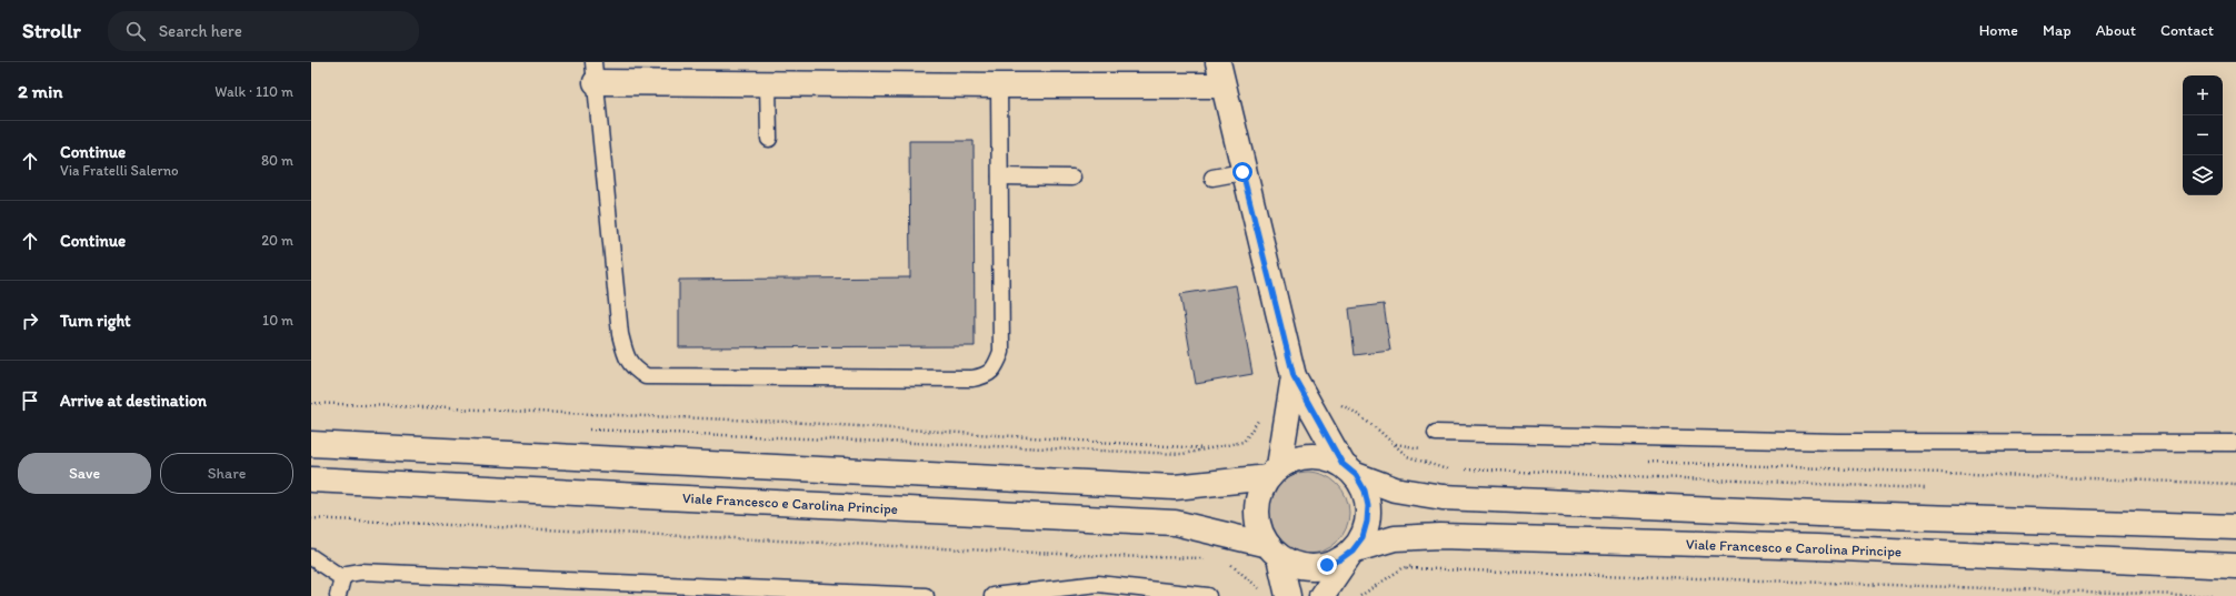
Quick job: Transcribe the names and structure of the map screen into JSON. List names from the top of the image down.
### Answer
{
  "streets": {
    "street": ["Viale Francesco e Carolina Principe"]
  },
  "page": {
    "header": "Strollr",
    "search": "Search here",
    "nav": [
      "Home",
      "Map",
      "About",
      "Contact"
    ],
    "heading": ["2 min", "Walk · 110 m"],
    "map_buttons": ["+", "−"],
    "list": [
      ["Continue", "Via Fratelli Salerno", "80 m"],
      ["Continue", "20 m"],
      ["Turn right", "10 m"],
      "Arrive at destination"
    ],
    "buttons": ["Save", "Share"]
  }
}
